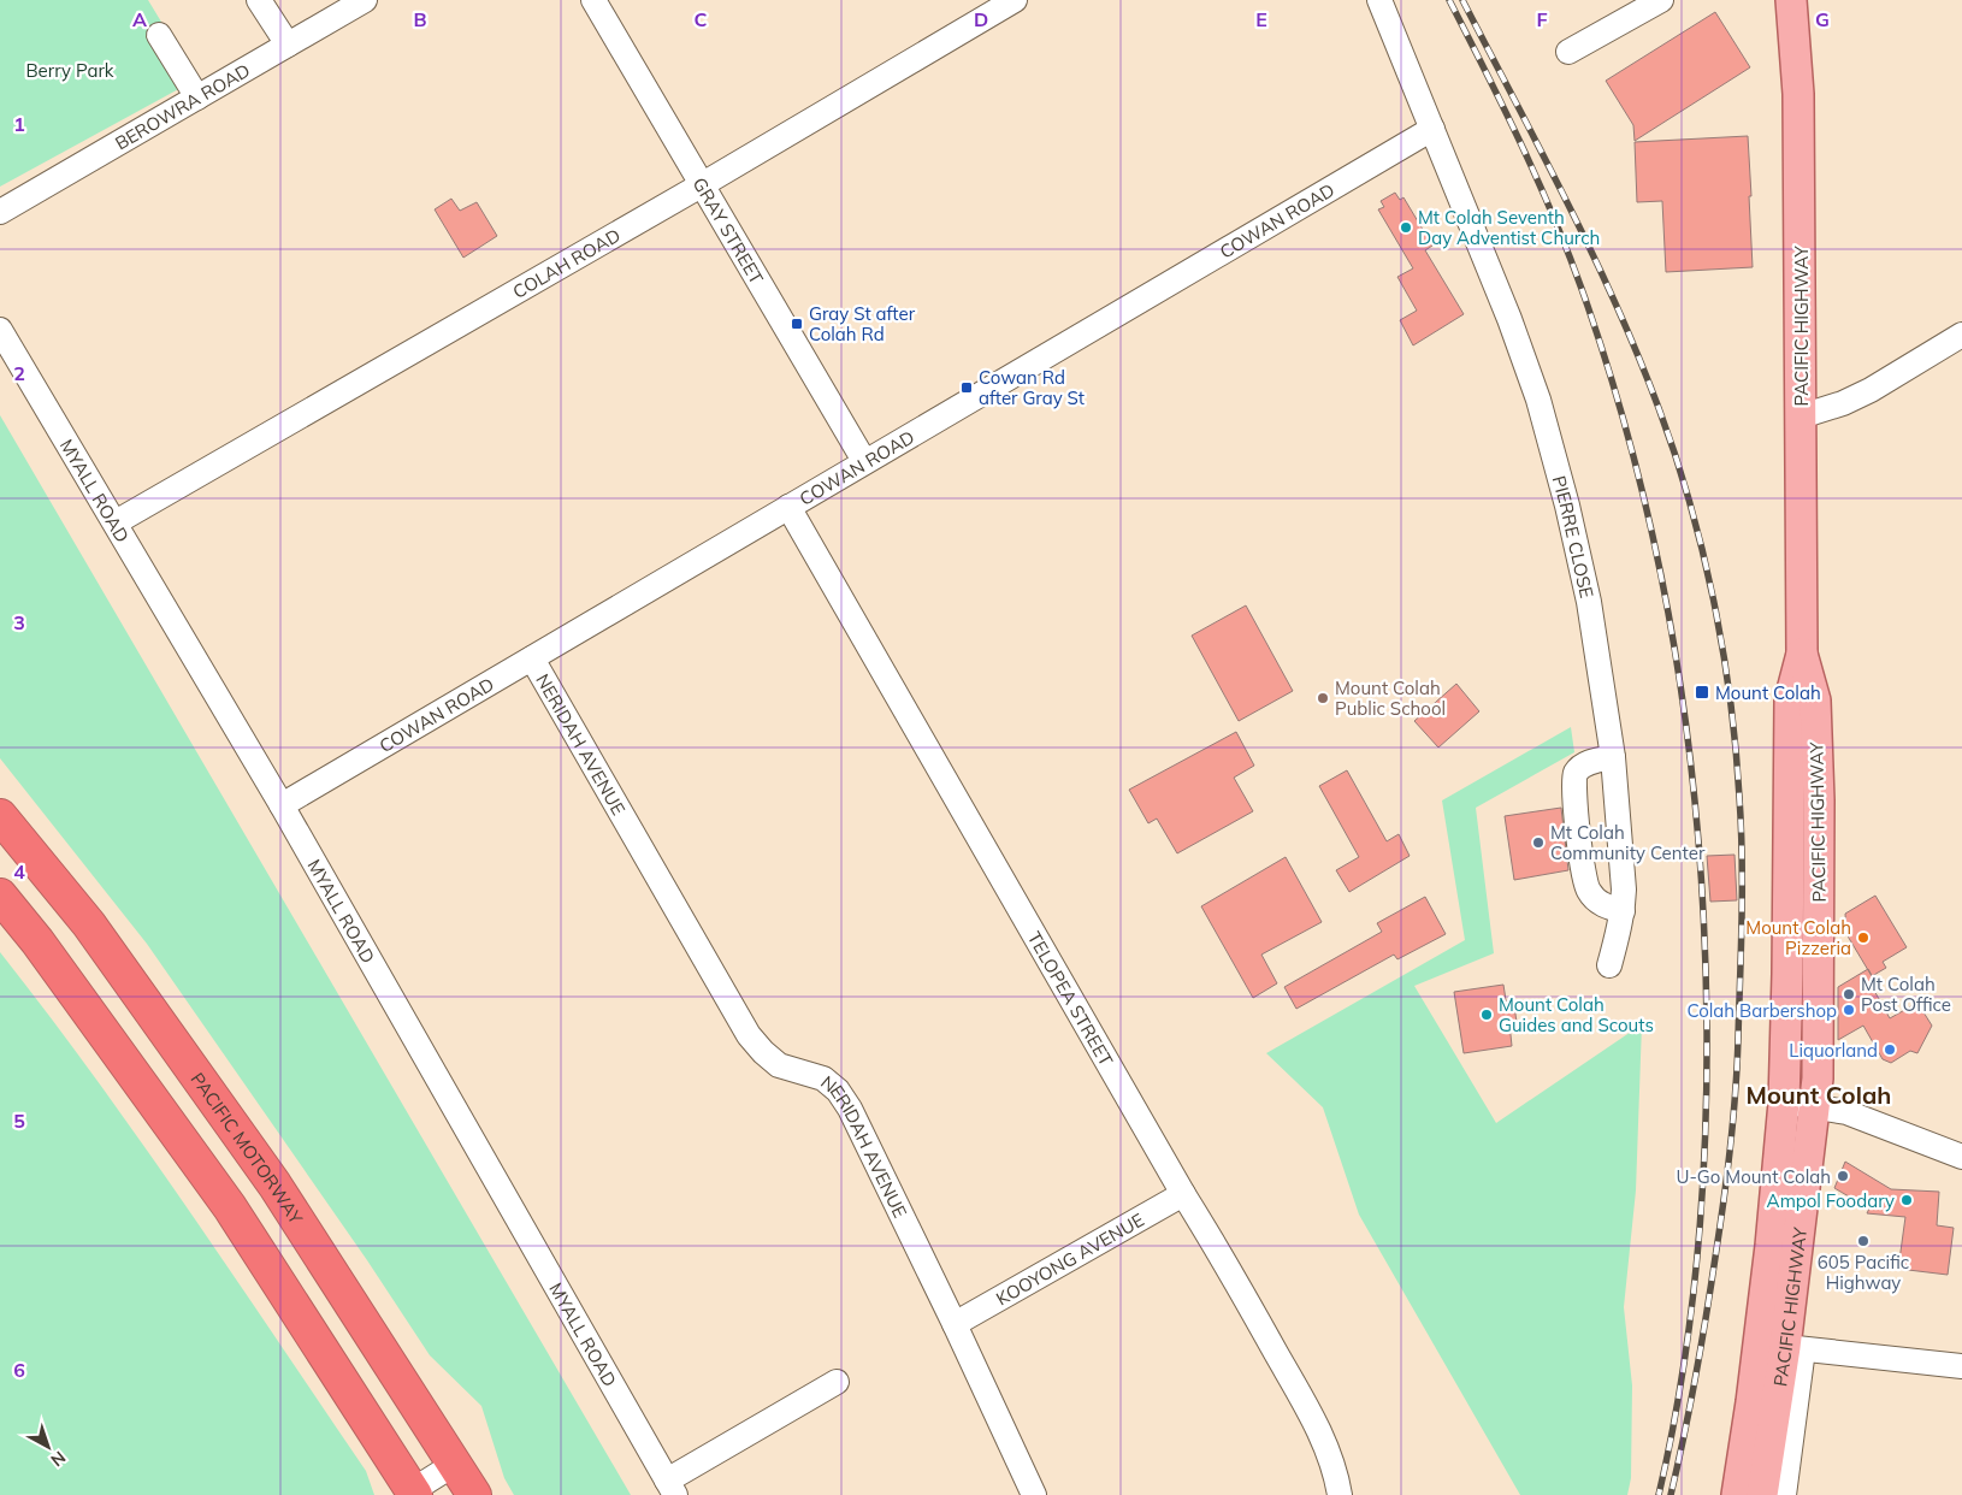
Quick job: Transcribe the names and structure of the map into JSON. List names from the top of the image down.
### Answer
{
  "streets": {
    "highway": ["PACIFIC MOTORWAY"],
    "main road": ["PACIFIC HIGHWAY"],
    "street": [
      "BEROWRA ROAD",
      "COWAN ROAD",
      "GRAY STREET",
      "COLAH ROAD",
      "MYALL ROAD",
      "PIERRE CLOSE",
      "NERIDAH AVENUE",
      "TELOPEA STREET",
      "KOOYONG AVENUE"
    ]
  },
  "crossings": [
    ["COWAN ROAD", "GRAY STREET"],
    ["COWAN ROAD", "MYALL ROAD"],
    ["COWAN ROAD", "PIERRE CLOSE"],
    ["COWAN ROAD", "NERIDAH AVENUE"],
    ["COWAN ROAD", "TELOPEA STREET"],
    ["GRAY STREET", "COLAH ROAD"],
    ["COLAH ROAD", "MYALL ROAD"],
    ["NERIDAH AVENUE", "KOOYONG AVENUE"],
    ["TELOPEA STREET", "KOOYONG AVENUE"]
  ],
  "districts": ["Mount Colah"],
  "parks": ["Berry Park"],
  "places": {
    "other": [
      "Mt Colah Seventh Day Adventist Church",
      "Mount Colah Public School",
      "Mt Colah Community Center",
      "Mount Colah Pizzeria",
      "Mt Colah Post Office",
      "Colah Barbershop",
      "Mount Colah Guides and Scouts",
      "Liquorland",
      "U-Go Mount Colah",
      "Ampol Foodary",
      "605 Pacific Highway"
    ],
    "transit": ["Gray St after Colah Rd", "Cowan Rd after Gray St", "Mount Colah"]
  },
  "north": "bottom right",
  "grid": {
    "columns": [
      "A",
      "B",
      "C",
      "D",
      "E",
      "F",
      "G"
    ],
    "rows": [
      "1",
      "2",
      "3",
      "4",
      "5",
      "6"
    ]
  }
}
